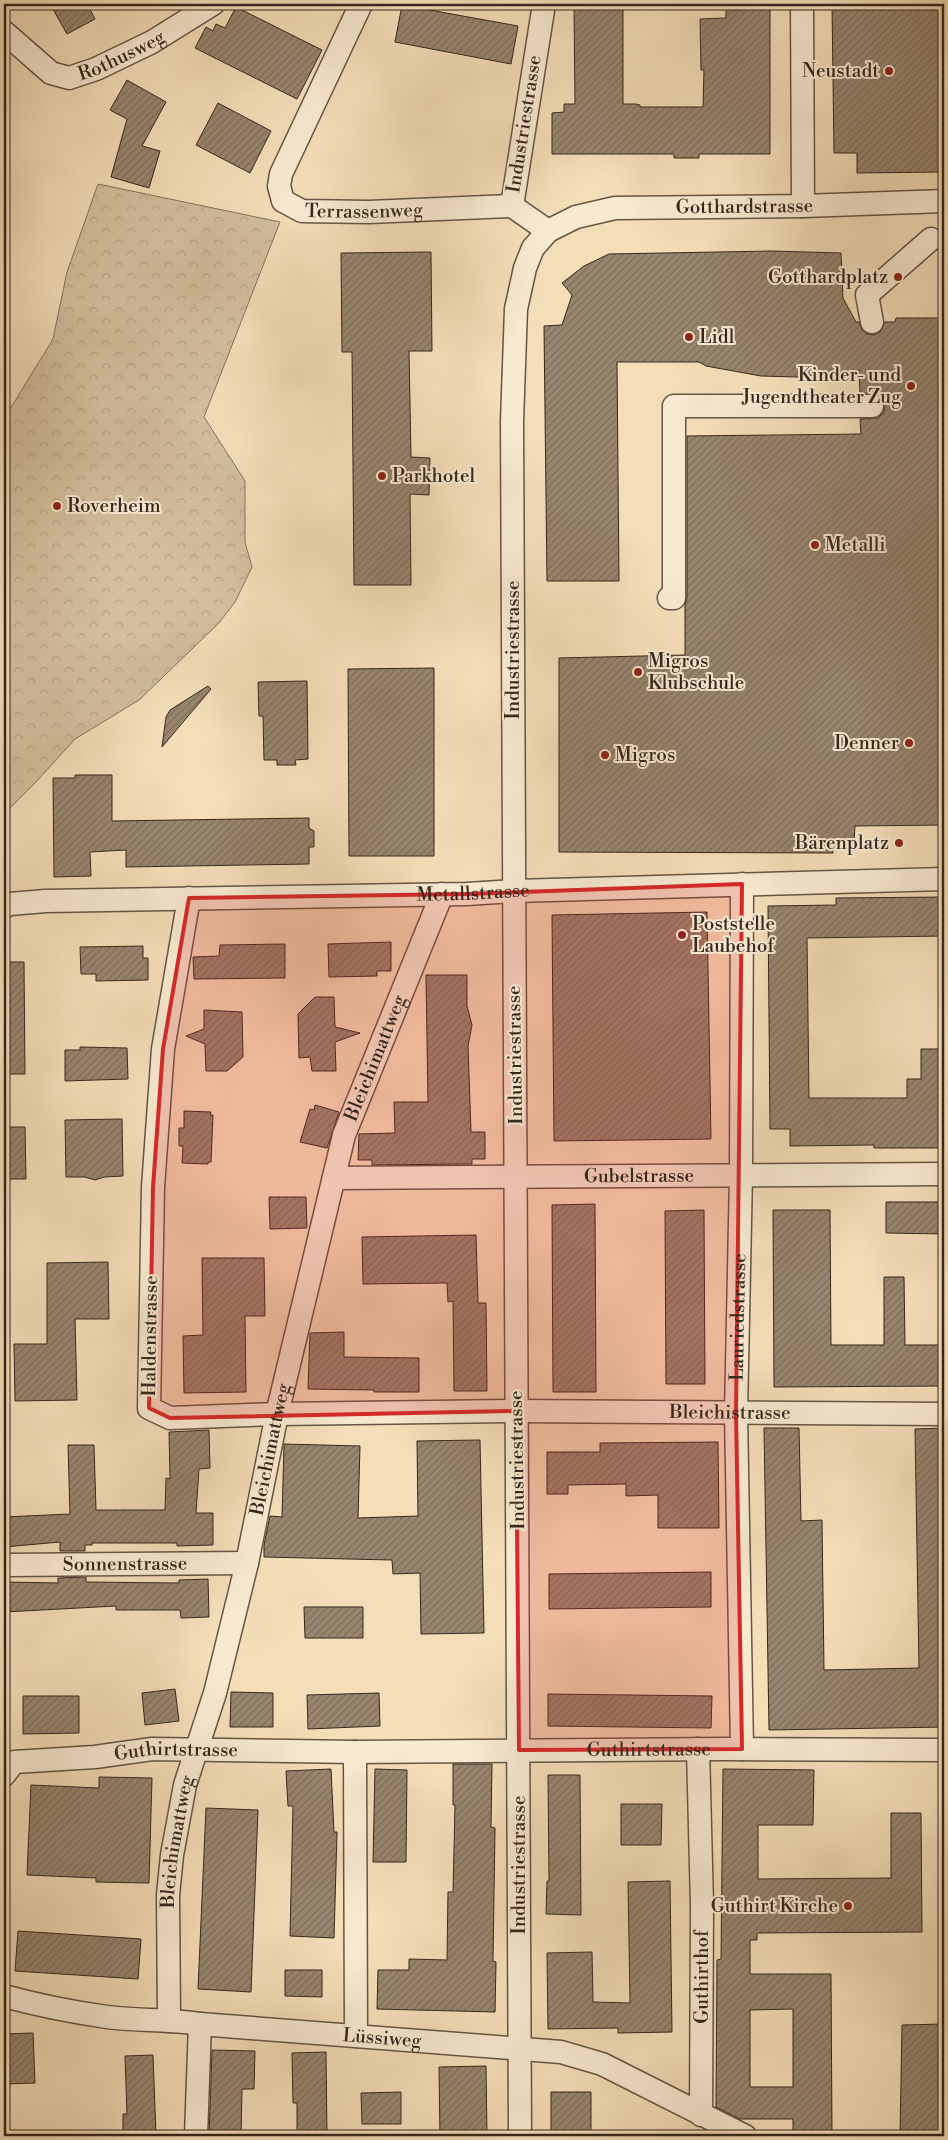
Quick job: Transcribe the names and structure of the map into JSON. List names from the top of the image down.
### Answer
{
  "streets": {
    "street": [
      "Rothusweg",
      "Industriestrasse",
      "Gotthardstrasse",
      "Terrassenweg",
      "Metallstrasse",
      "Bleichimattweg",
      "Gubelstrasse",
      "Lauriedstrasse",
      "Haldenstrasse",
      "Bleichistrasse",
      "Sonnenstrasse",
      "Guthirtstrasse",
      "Guthirthof",
      "Lüssiweg"
    ]
  },
  "crossings": [
    ["Industriestrasse", "Gotthardstrasse"],
    ["Industriestrasse", "Terrassenweg"],
    ["Industriestrasse", "Metallstrasse"],
    ["Industriestrasse", "Gubelstrasse"],
    ["Industriestrasse", "Haldenstrasse"],
    ["Industriestrasse", "Bleichistrasse"],
    ["Industriestrasse", "Guthirtstrasse"],
    ["Industriestrasse", "Lüssiweg"],
    ["Metallstrasse", "Bleichimattweg"],
    ["Metallstrasse", "Lauriedstrasse"],
    ["Metallstrasse", "Haldenstrasse"],
    ["Bleichimattweg", "Gubelstrasse"],
    ["Bleichimattweg", "Haldenstrasse"],
    ["Bleichimattweg", "Sonnenstrasse"],
    ["Bleichimattweg", "Guthirtstrasse"],
    ["Bleichimattweg", "Lüssiweg"],
    ["Gubelstrasse", "Lauriedstrasse"],
    ["Lauriedstrasse", "Bleichistrasse"],
    ["Lauriedstrasse", "Guthirtstrasse"],
    ["Haldenstrasse", "Bleichistrasse"],
    ["Guthirtstrasse", "Guthirthof"],
    ["Guthirthof", "Lüssiweg"]
  ],
  "places": [
    "Neustadt",
    "Gotthardplatz",
    "Lidl",
    "Kinder- und Jugendtheater Zug",
    "Parkhotel",
    "Roverheim",
    "Metalli",
    "Migros Klubschule",
    "Denner",
    "Migros",
    "Bärenplatz",
    "Poststelle Laubehof",
    "Guthirt Kirche"
  ]
}
